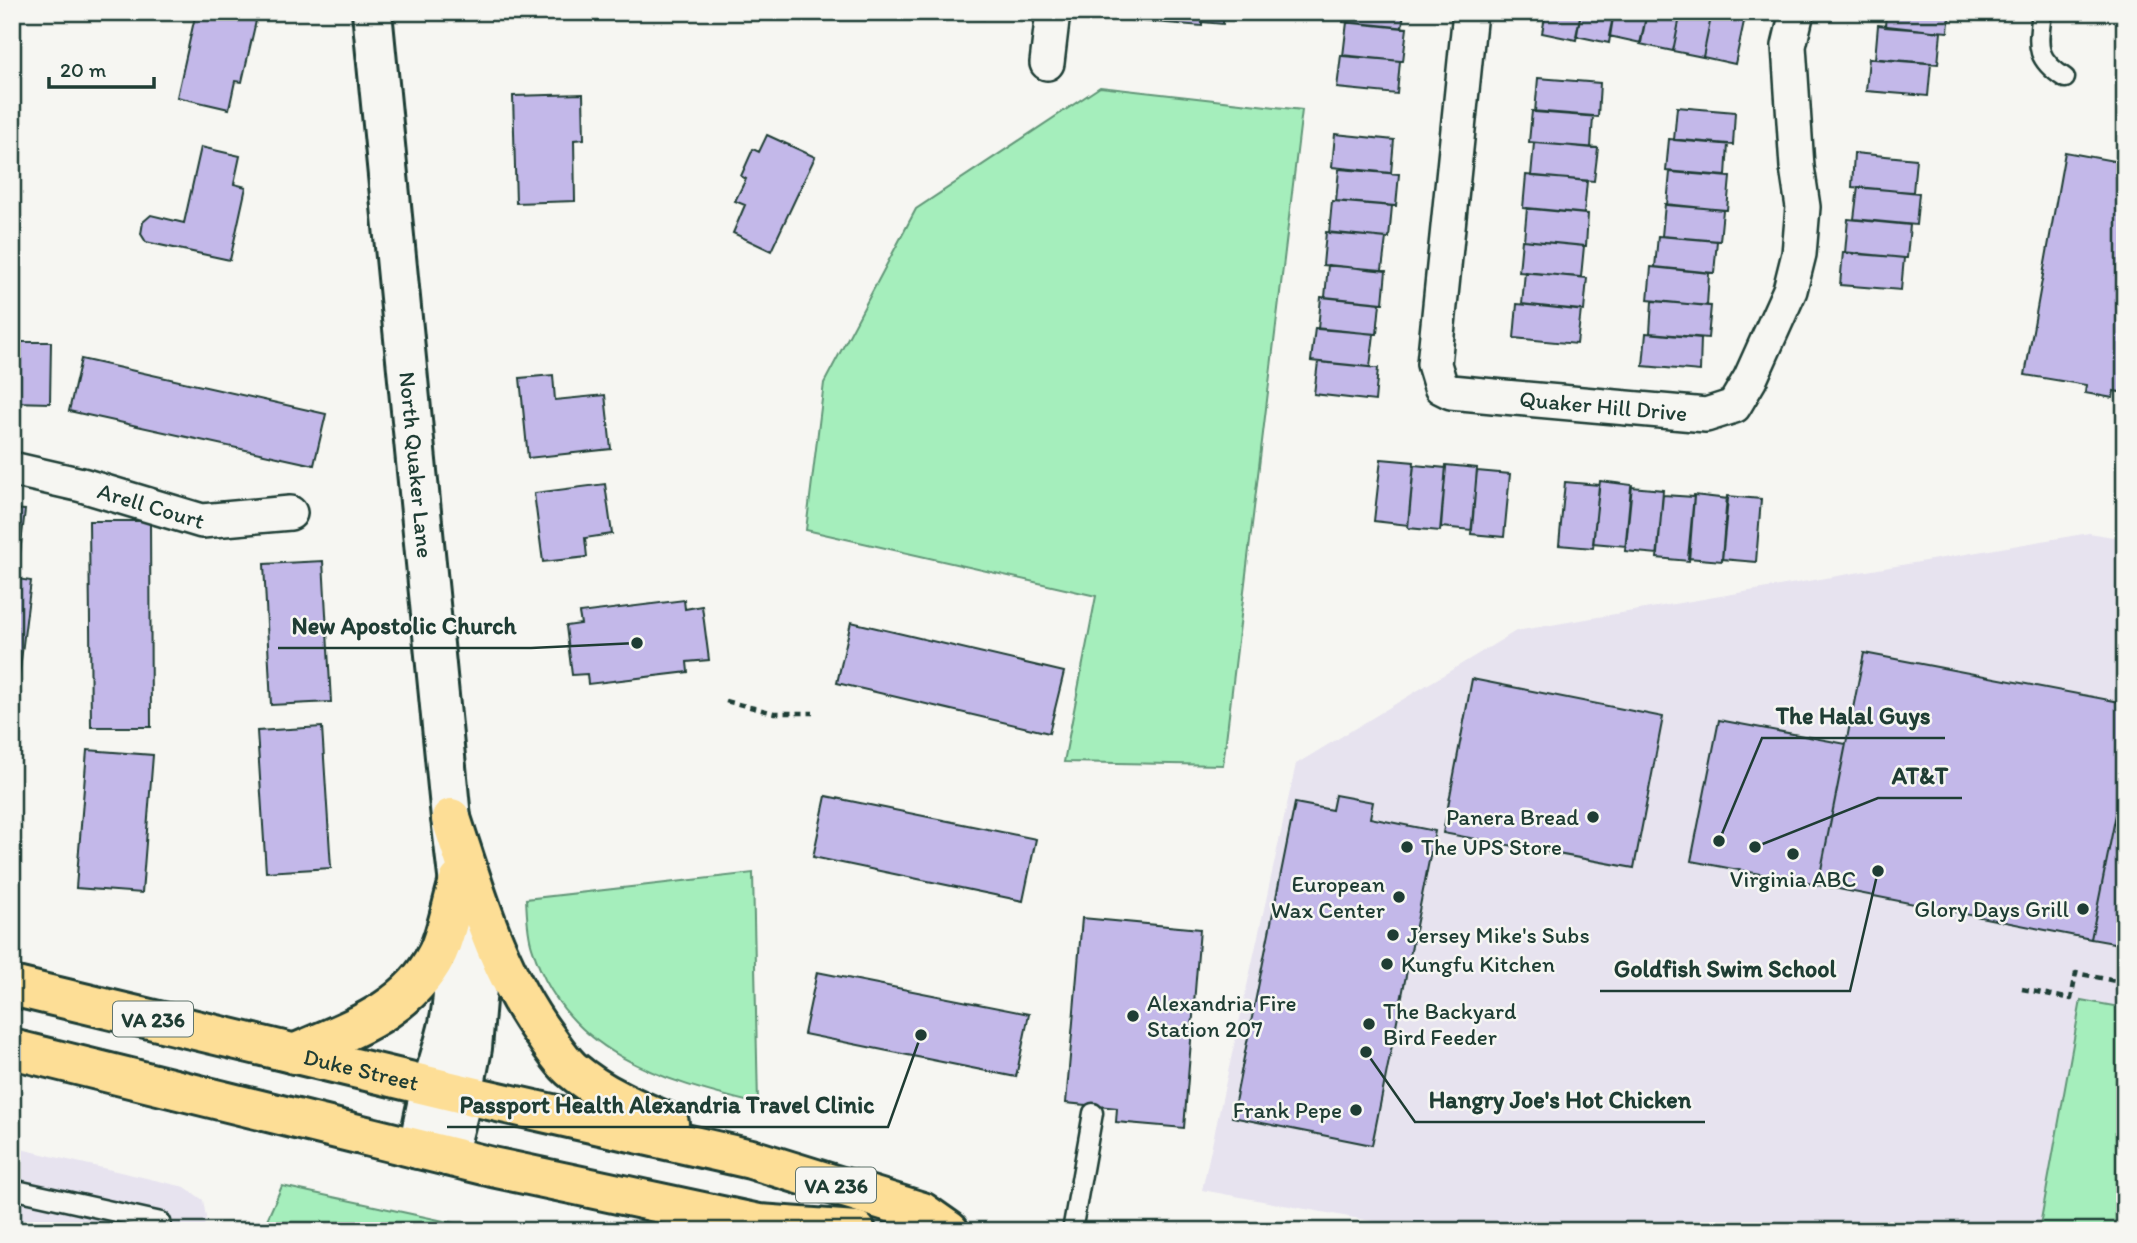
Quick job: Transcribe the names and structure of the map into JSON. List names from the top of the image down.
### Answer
{
  "streets": {
    "main road": ["North Quaker Lane", "VA 236", "Duke Street"],
    "street": ["Quaker Hill Drive", "Arell Court"]
  },
  "crossings": [
    ["North Quaker Lane", "VA 236"],
    ["North Quaker Lane", "Duke Street"]
  ],
  "places": [
    "New Apostolic Church",
    "Panera Bread",
    "The Halal Guys",
    "The UPS Store",
    "AT&T",
    "Virginia ABC",
    "Goldfish Swim School",
    "European Wax Center",
    "Glory Days Grill",
    "Jersey Mike's Subs",
    "Kungfu Kitchen",
    "Alexandria Fire Station 207",
    "The Backyard Bird Feeder",
    "Passport Health Alexandria Travel Clinic",
    "Hangry Joe's Hot Chicken",
    "Frank Pepe"
  ],
  "scale_bar": "20 m"
}
